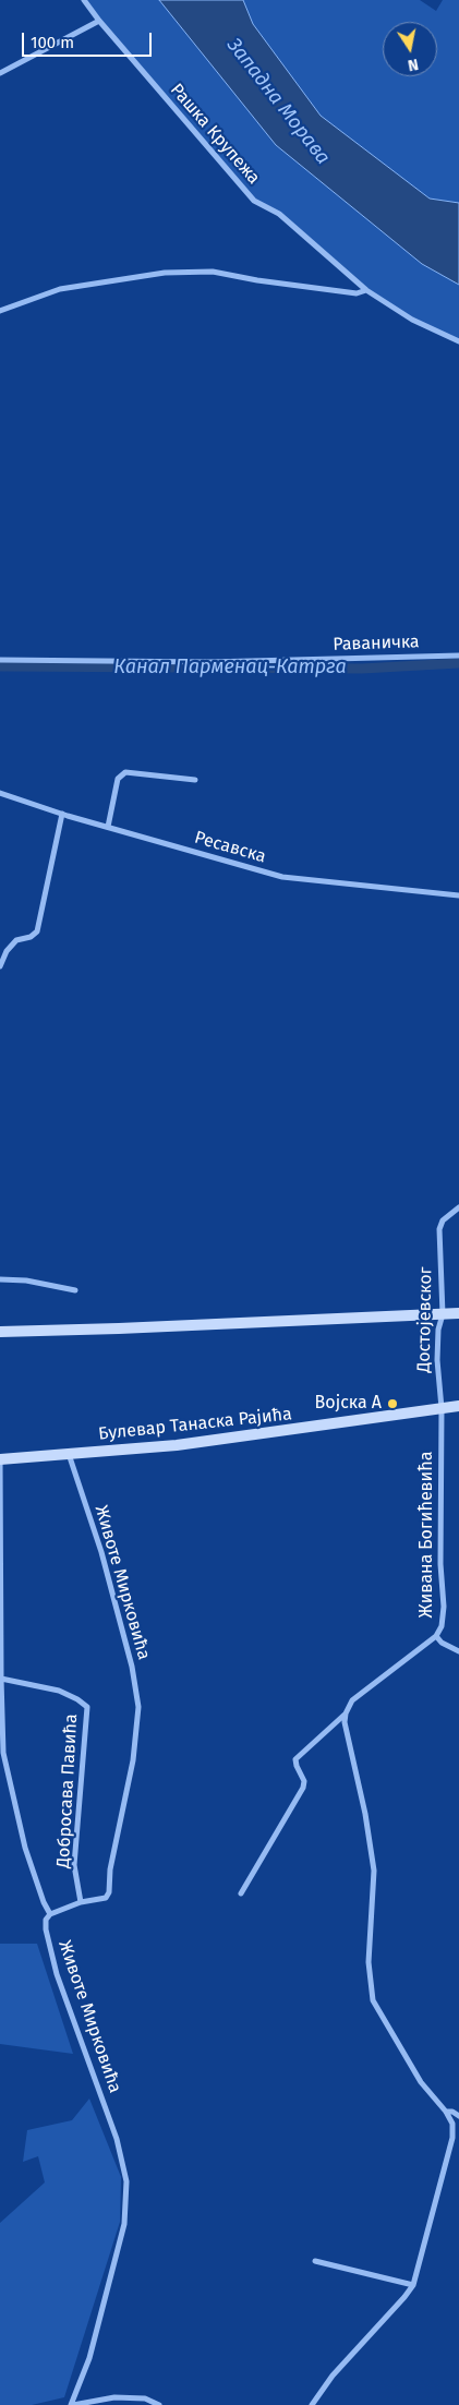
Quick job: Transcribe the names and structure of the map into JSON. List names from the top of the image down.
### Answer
{
  "streets": {
    "main road": ["Булевар Танаска Рајића"],
    "street": [
      "Рашка Крупежа",
      "Раваничка",
      "Ресавска",
      "Достојевског",
      "Живана Богићевића",
      "Животе Мирковића",
      "Добросава Павића"
    ]
  },
  "crossings": [
    ["Достојевског", "Булевар Танаска Рајића"],
    ["Достојевског", "Живана Богићевића"],
    ["Булевар Танаска Рајића", "Живана Богићевића"],
    ["Булевар Танаска Рајића", "Животе Мирковића"],
    ["Булевар Танаска Рајића", "Добросава Павића"],
    ["Животе Мирковића", "Добросава Павића"]
  ],
  "water": ["Западна Морава", "Канал Парменац-Катрга"],
  "places": ["Војска А"],
  "scale_bar": "100 m",
  "north": "bottom"
}
